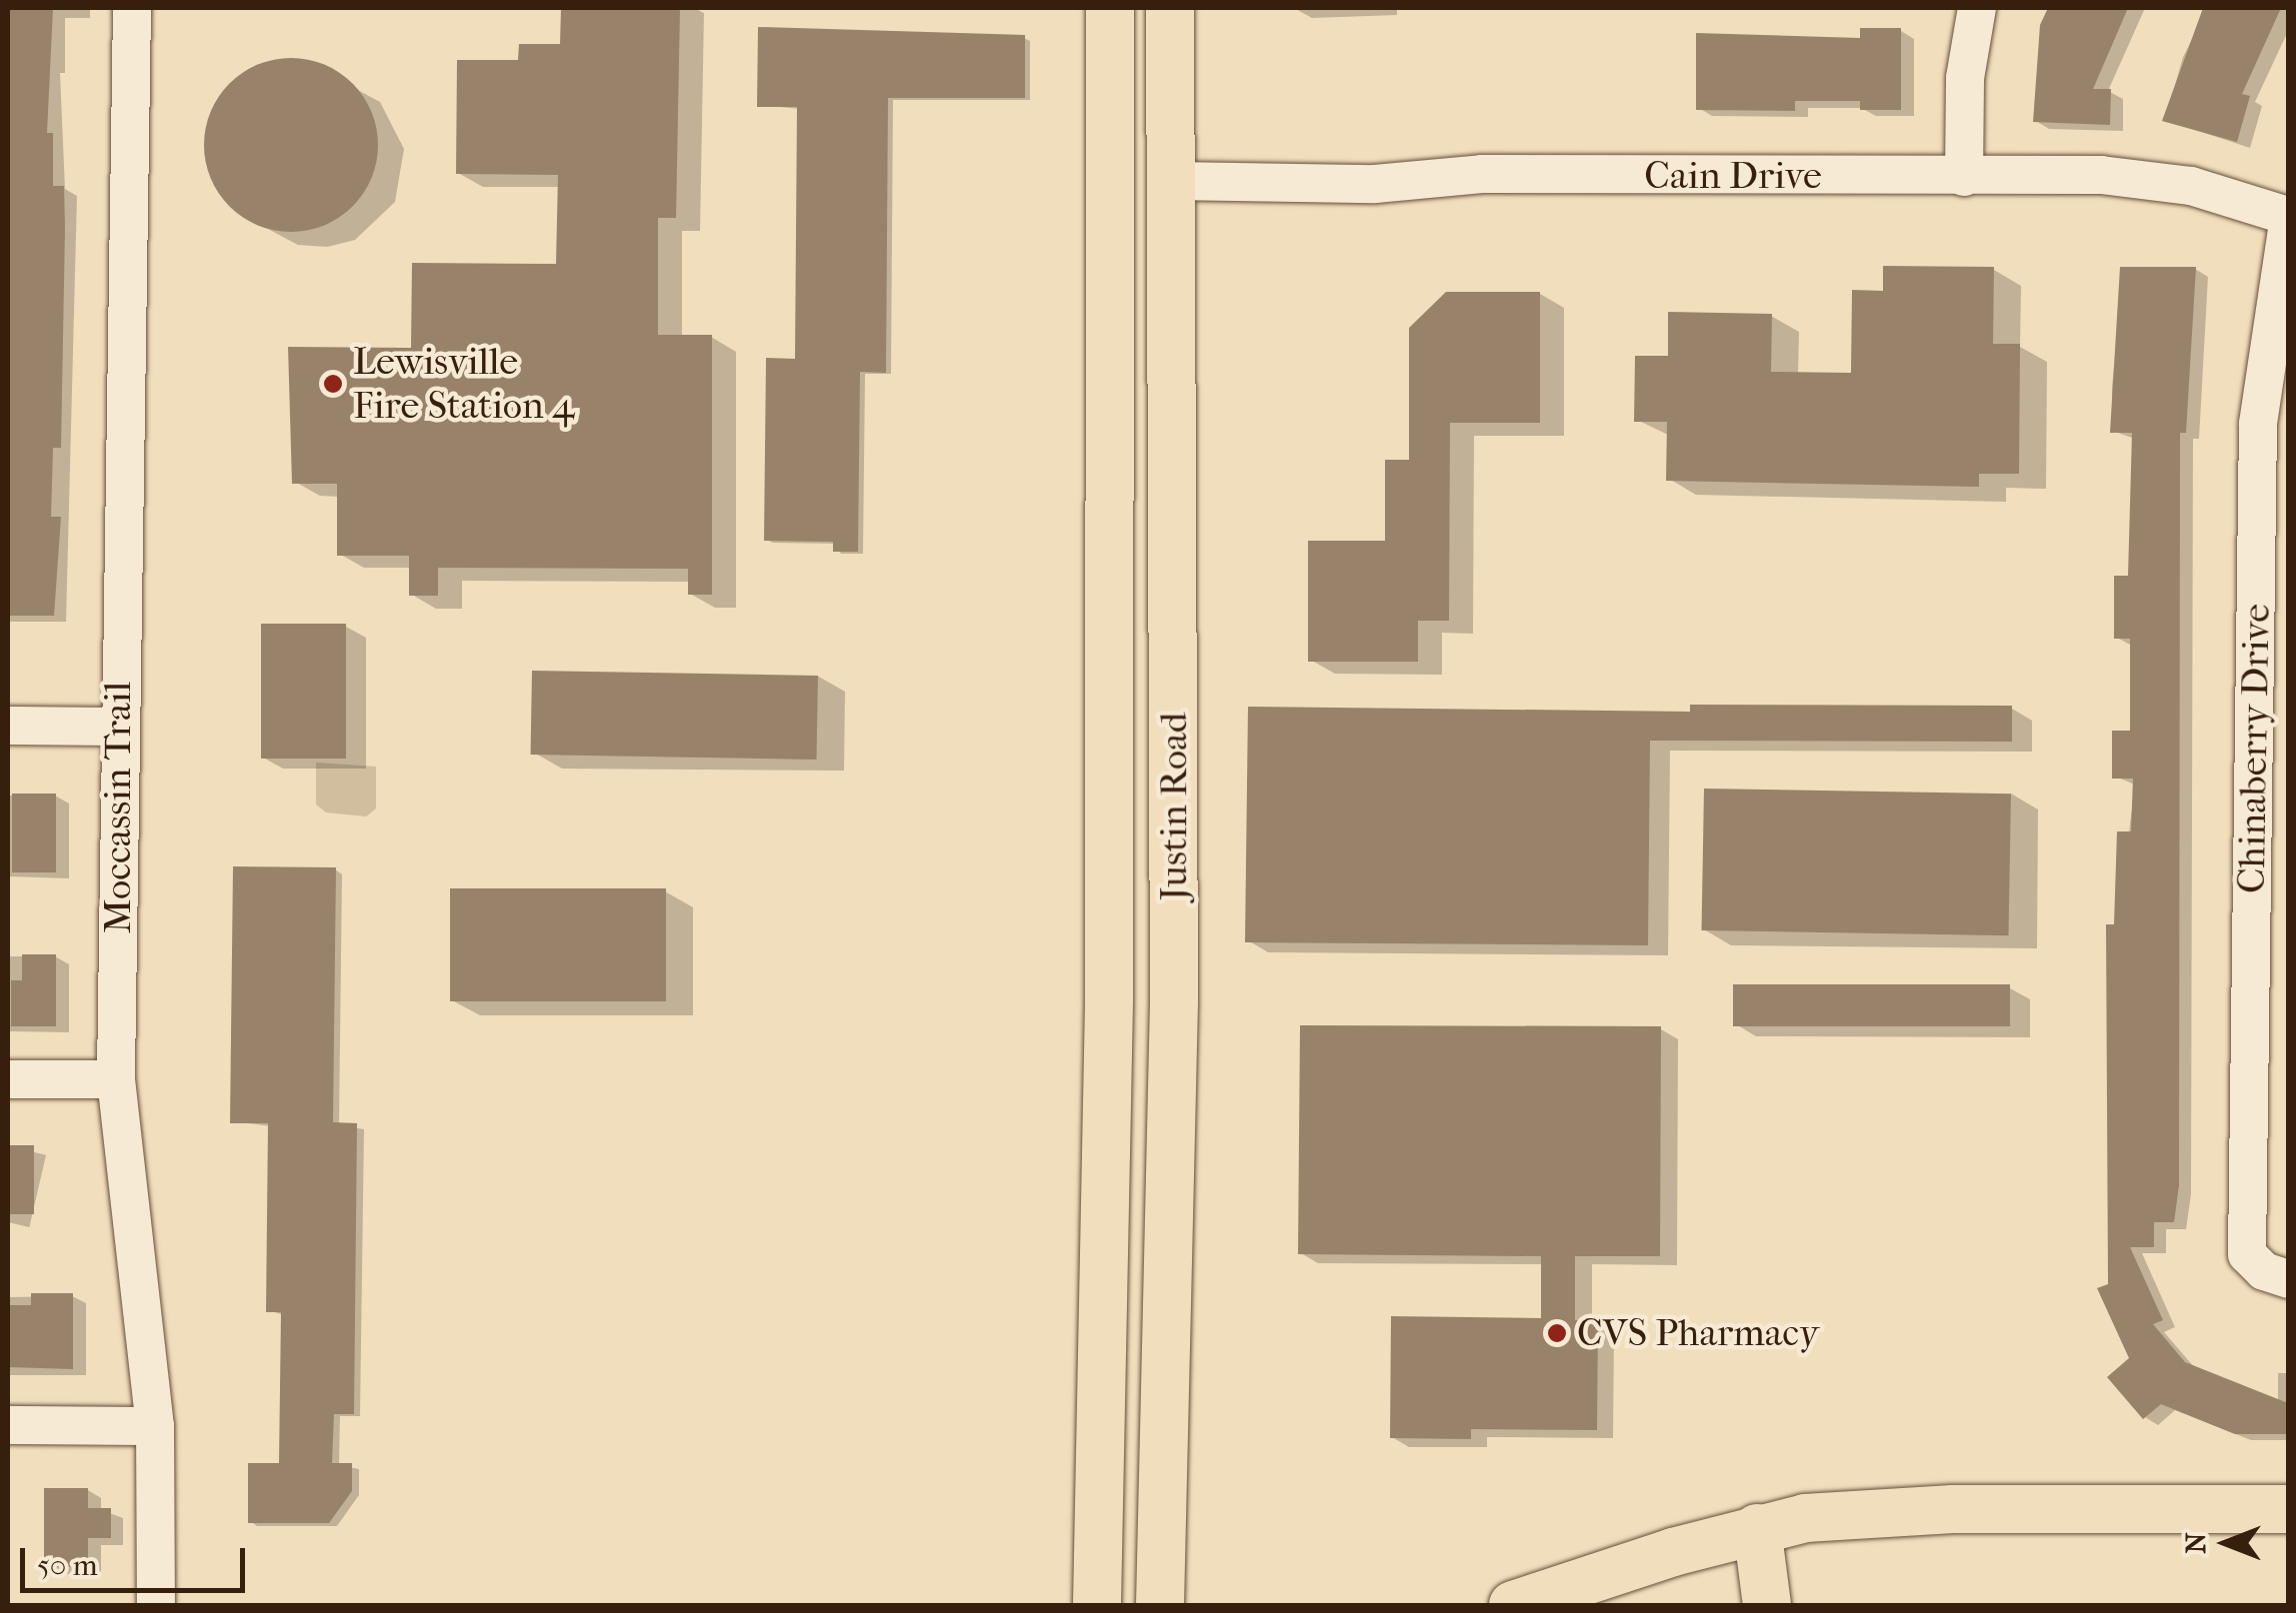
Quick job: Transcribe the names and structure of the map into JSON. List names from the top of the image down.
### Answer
{
  "streets": {
    "main road": ["Justin Road"],
    "street": ["Cain Drive", "Chinaberry Drive", "Moccassin Trail"]
  },
  "crossings": [
    ["Cain Drive", "Chinaberry Drive"],
    ["Cain Drive", "Justin Road"]
  ],
  "places": ["Lewisville Fire Station 4", "CVS Pharmacy"],
  "scale_bar": "50 m",
  "north": "left"
}
